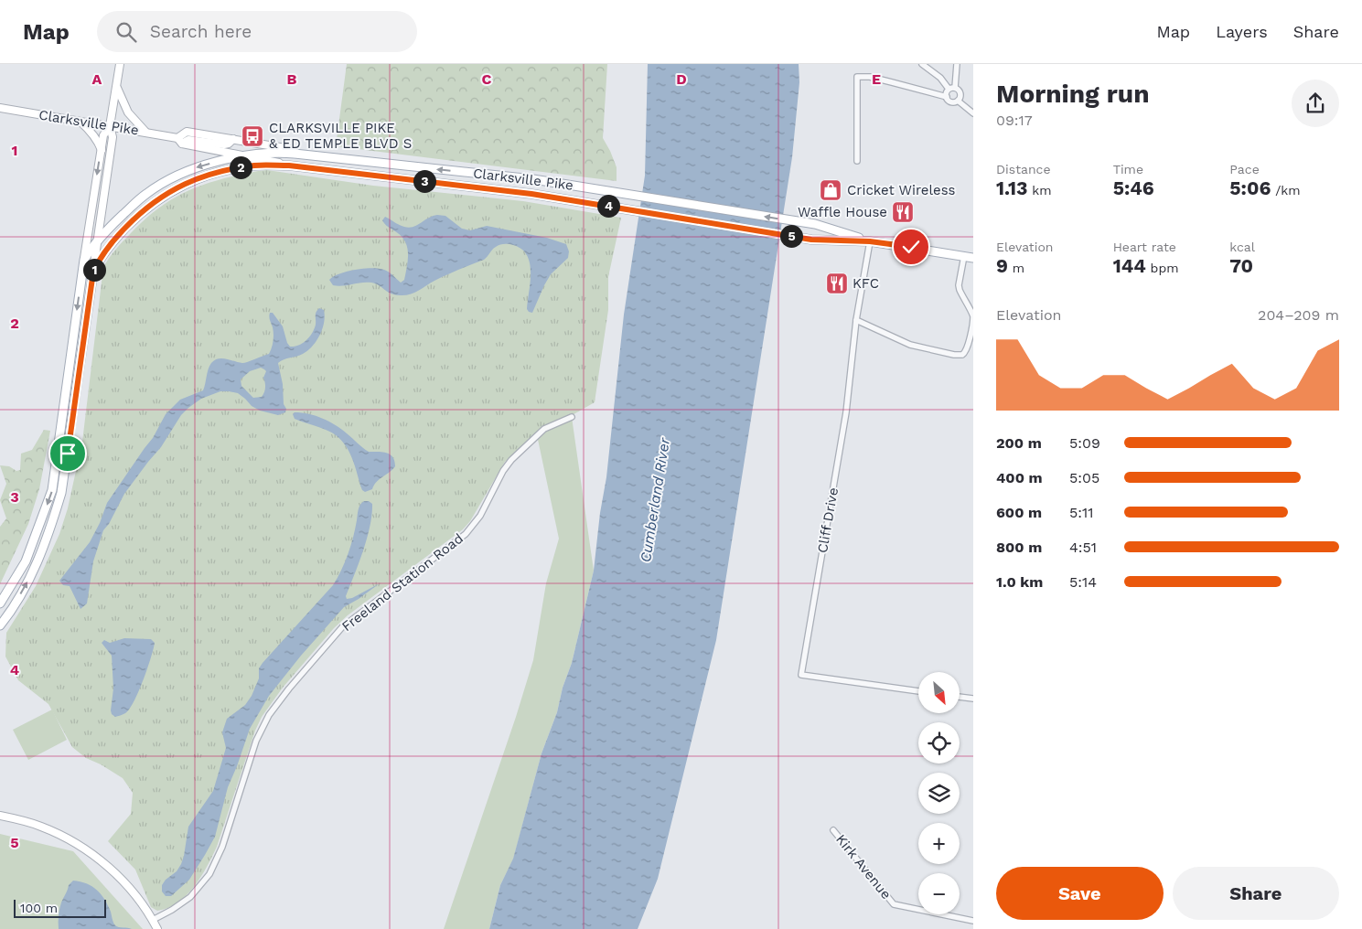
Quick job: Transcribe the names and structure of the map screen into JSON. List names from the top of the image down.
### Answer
{
  "streets": {
    "main road": ["Clarksville Pike"],
    "street": ["Cliff Drive", "Freeland Station Road", "Kirk Avenue"]
  },
  "crossings": [
    ["Clarksville Pike", "Cliff Drive"]
  ],
  "water": ["Cumberland River"],
  "places": {
    "bus stop": ["CLARKSVILLE PIKE & ED TEMPLE BLVD S"],
    "shop": ["Cricket Wireless"],
    "restaurant": ["Waffle House", "KFC"]
  },
  "scale_bar": "100 m",
  "north": "bottom right",
  "page": {
    "header": "Map",
    "search": "Search here",
    "nav": ["Map", "Layers", "Share"],
    "heading": ["Morning run", "09:17"],
    "stats": [
      ["Distance", "1.13 km"],
      ["Time", "5:46"],
      ["Pace", "5:06 /km"],
      ["Elevation", "9 m"],
      ["Heart rate", "144 bpm"],
      ["kcal", "70"]
    ],
    "pins": [
      "2",
      "3",
      "4",
      "5",
      "1"
    ],
    "chart": ["Elevation", "204–209 m"],
    "list": [
      {
        "name": "200 m",
        "note": "5:09"
      },
      {
        "name": "400 m",
        "note": "5:05"
      },
      {
        "name": "600 m",
        "note": "5:11"
      },
      {
        "name": "800 m",
        "note": "4:51"
      },
      {
        "name": "1.0 km",
        "note": "5:14"
      }
    ],
    "map_buttons": ["+", "−"],
    "buttons": ["Save", "Share"],
    "scale": "100 m"
  },
  "grid": {
    "columns": [
      "A",
      "B",
      "C",
      "D",
      "E"
    ],
    "rows": [
      "1",
      "2",
      "3",
      "4",
      "5"
    ]
  }
}
